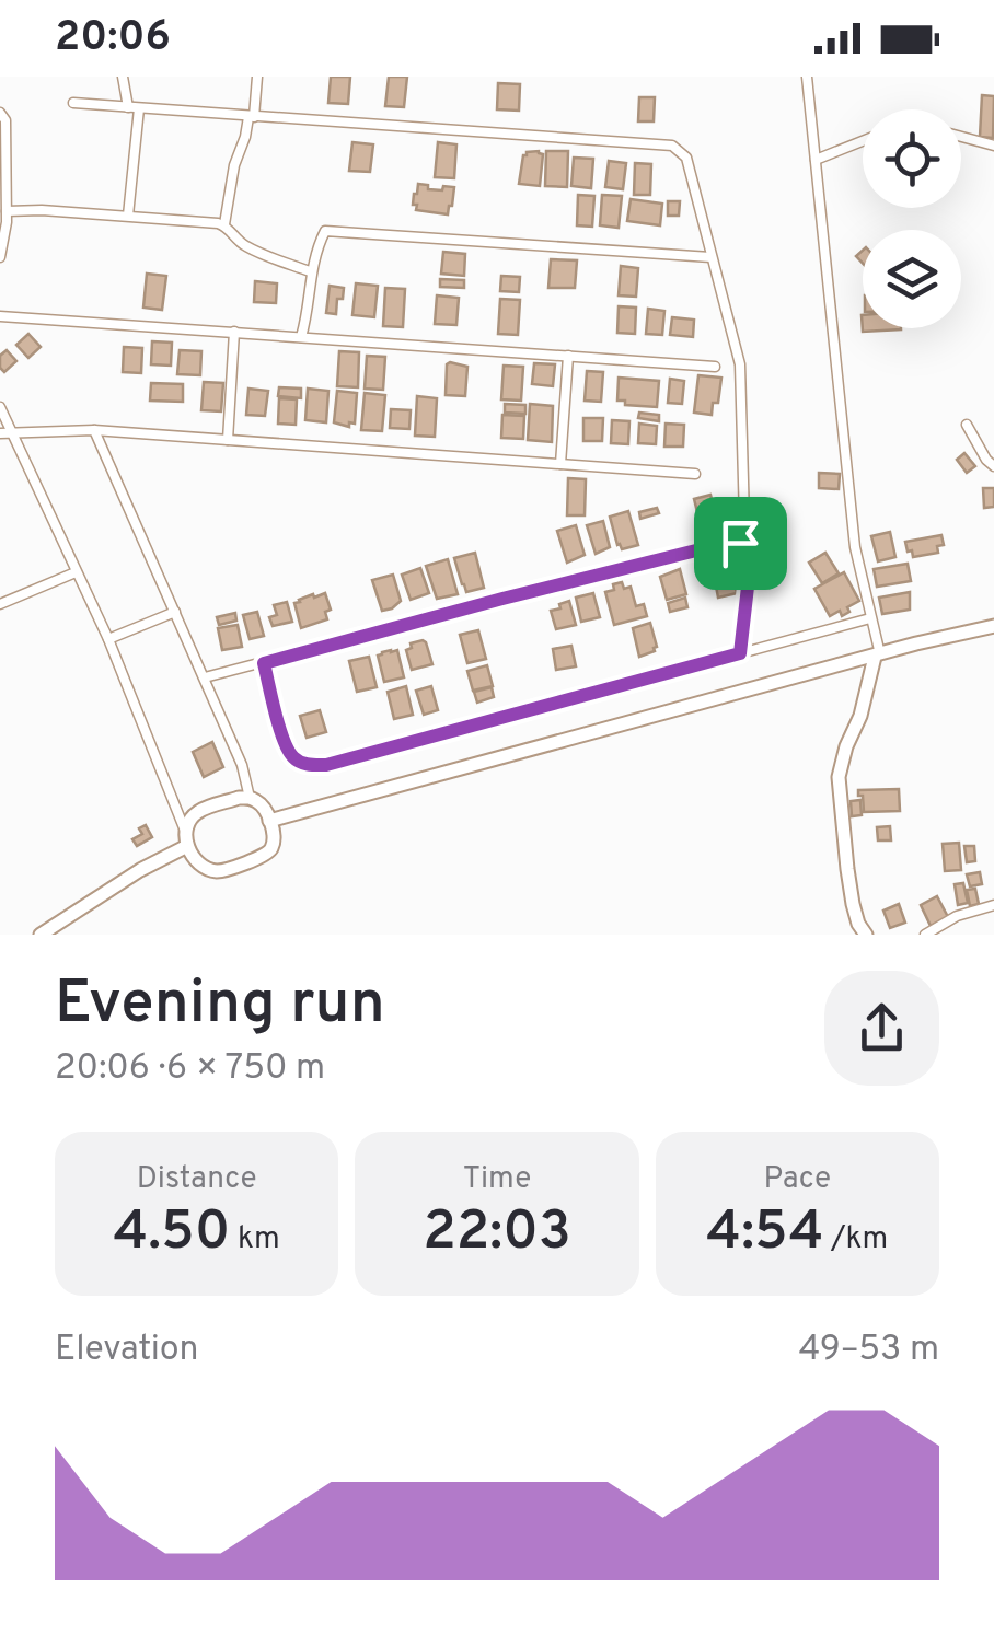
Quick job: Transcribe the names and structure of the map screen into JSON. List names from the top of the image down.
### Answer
{
  "page": {
    "status": "20:06",
    "heading": ["Evening run", "20:06 · 6 × 750 m"],
    "stats": [
      ["Distance", "4.50 km"],
      ["Time", "22:03"],
      ["Pace", "4:54 /km"]
    ],
    "chart": ["Elevation", "49–53 m"]
  }
}
